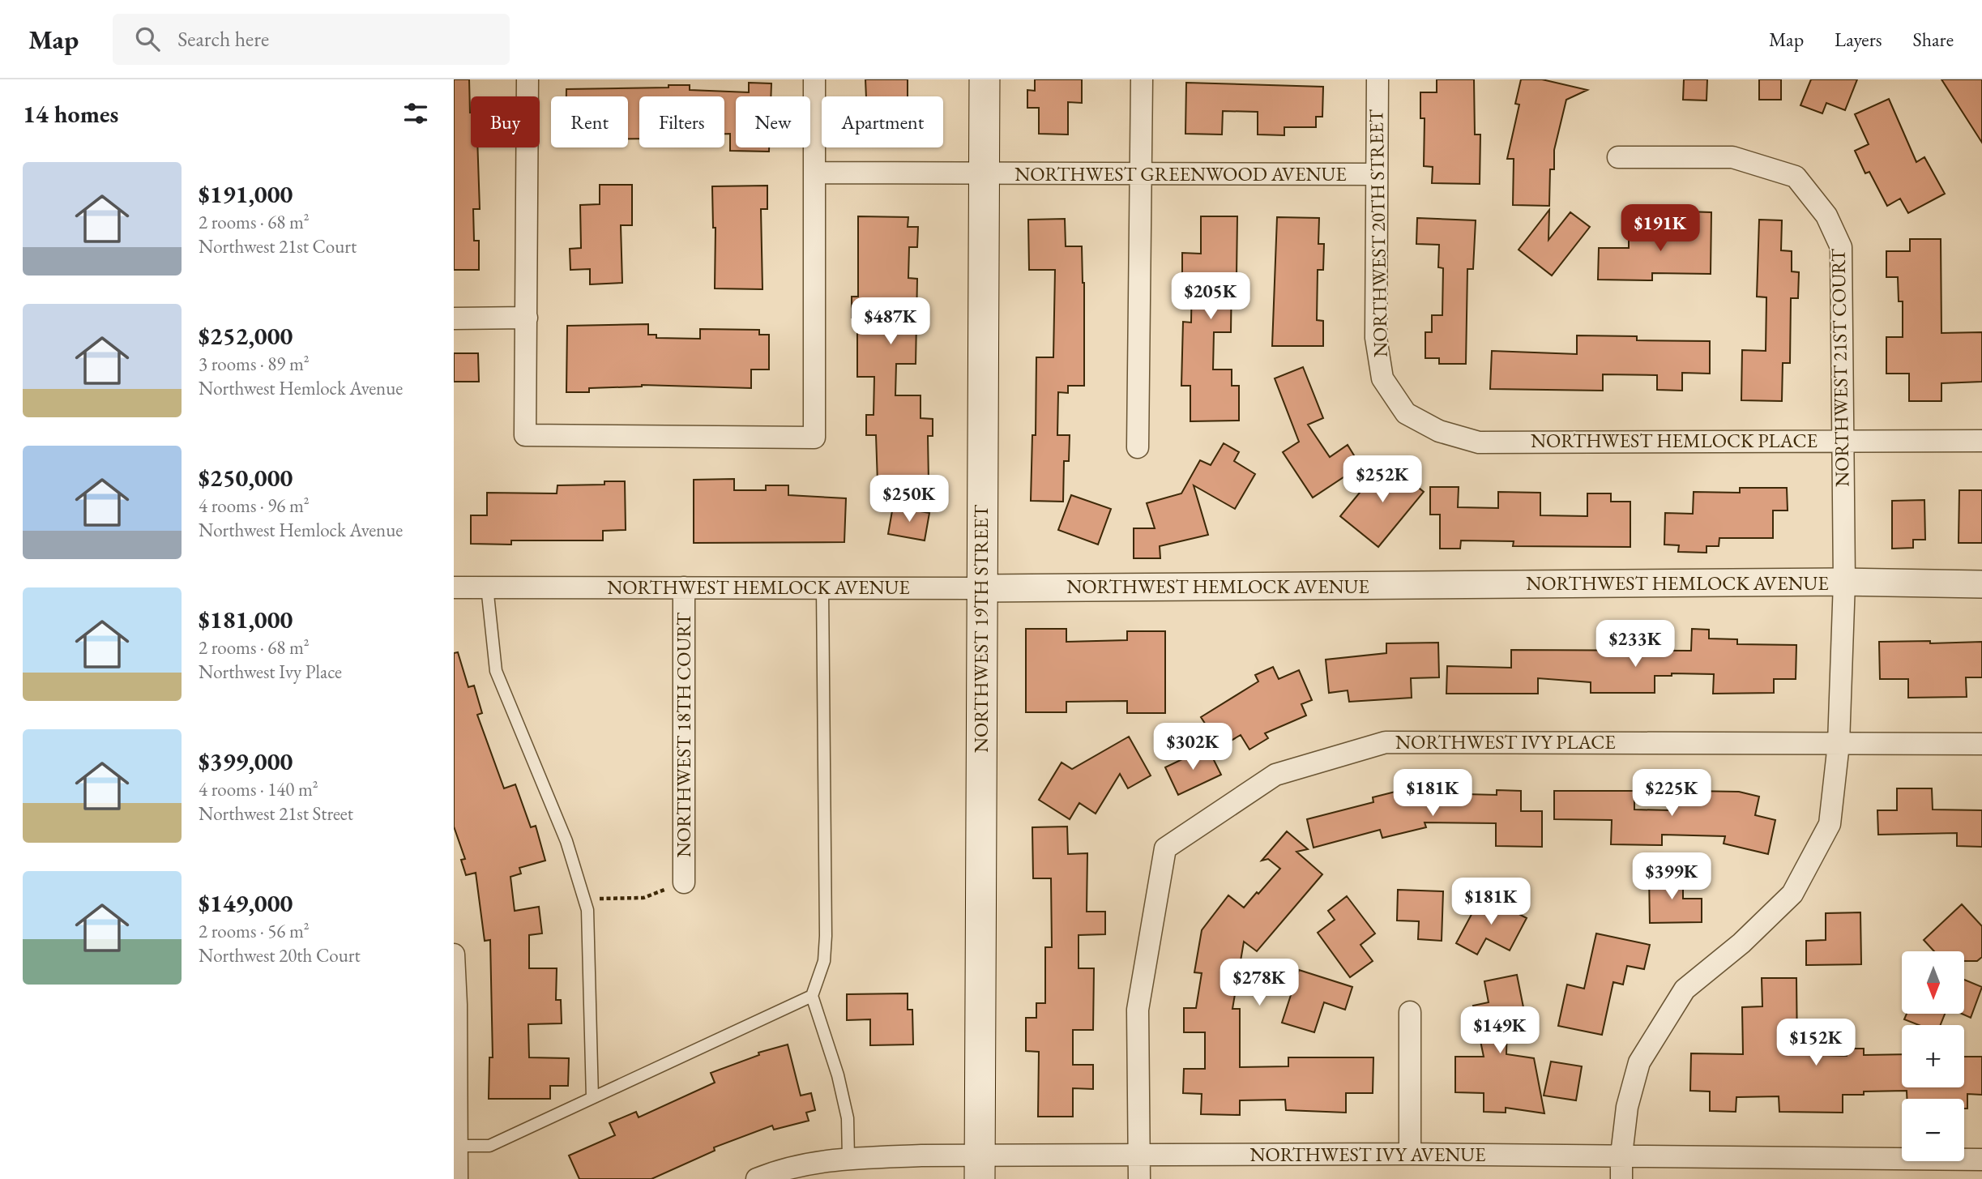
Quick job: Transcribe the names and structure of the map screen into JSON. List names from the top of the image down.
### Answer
{
  "streets": {
    "main road": ["NORTHWEST 19TH STREET"],
    "street": [
      "NORTHWEST GREENWOOD AVENUE",
      "NORTHWEST 20TH STREET",
      "NORTHWEST 21ST COURT",
      "NORTHWEST HEMLOCK PLACE",
      "NORTHWEST HEMLOCK AVENUE",
      "NORTHWEST 18TH COURT",
      "NORTHWEST IVY PLACE",
      "NORTHWEST IVY AVENUE"
    ]
  },
  "crossings": [
    ["NORTHWEST GREENWOOD AVENUE", "NORTHWEST 20TH STREET"],
    ["NORTHWEST GREENWOOD AVENUE", "NORTHWEST 19TH STREET"],
    ["NORTHWEST 20TH STREET", "NORTHWEST HEMLOCK PLACE"],
    ["NORTHWEST 21ST COURT", "NORTHWEST HEMLOCK PLACE"],
    ["NORTHWEST 21ST COURT", "NORTHWEST HEMLOCK AVENUE"],
    ["NORTHWEST 21ST COURT", "NORTHWEST IVY PLACE"],
    ["NORTHWEST 21ST COURT", "NORTHWEST IVY AVENUE"],
    ["NORTHWEST HEMLOCK AVENUE", "NORTHWEST 19TH STREET"],
    ["NORTHWEST HEMLOCK AVENUE", "NORTHWEST 18TH COURT"],
    ["NORTHWEST 19TH STREET", "NORTHWEST IVY AVENUE"],
    ["NORTHWEST IVY PLACE", "NORTHWEST IVY AVENUE"]
  ],
  "north": "bottom",
  "page": {
    "header": "Map",
    "search": "Search here",
    "nav": ["Map", "Layers", "Share"],
    "heading": "14 homes",
    "chip": [
      "Buy",
      "Rent",
      "Filters",
      "New",
      "Apartment"
    ],
    "list": [
      {
        "name": "$191,000",
        "note": "2 rooms · 68 m² · Northwest 21st Court"
      },
      {
        "name": "$252,000",
        "note": "3 rooms · 89 m² · Northwest Hemlock Avenue"
      },
      {
        "name": "$250,000",
        "note": "4 rooms · 96 m² · Northwest Hemlock Avenue"
      },
      {
        "name": "$181,000",
        "note": "2 rooms · 68 m² · Northwest Ivy Place"
      },
      {
        "name": "$399,000",
        "note": "4 rooms · 140 m² · Northwest 21st Street"
      },
      {
        "name": "$149,000",
        "note": "2 rooms · 56 m² · Northwest 20th Court"
      }
    ],
    "price": [
      "$191K",
      "$205K",
      "$487K",
      "$252K",
      "$250K",
      "$233K",
      "$302K",
      "$181K",
      "$225K",
      "$399K",
      "$181K",
      "$278K",
      "$149K",
      "$152K"
    ],
    "map_buttons": ["+", "−"]
  }
}
